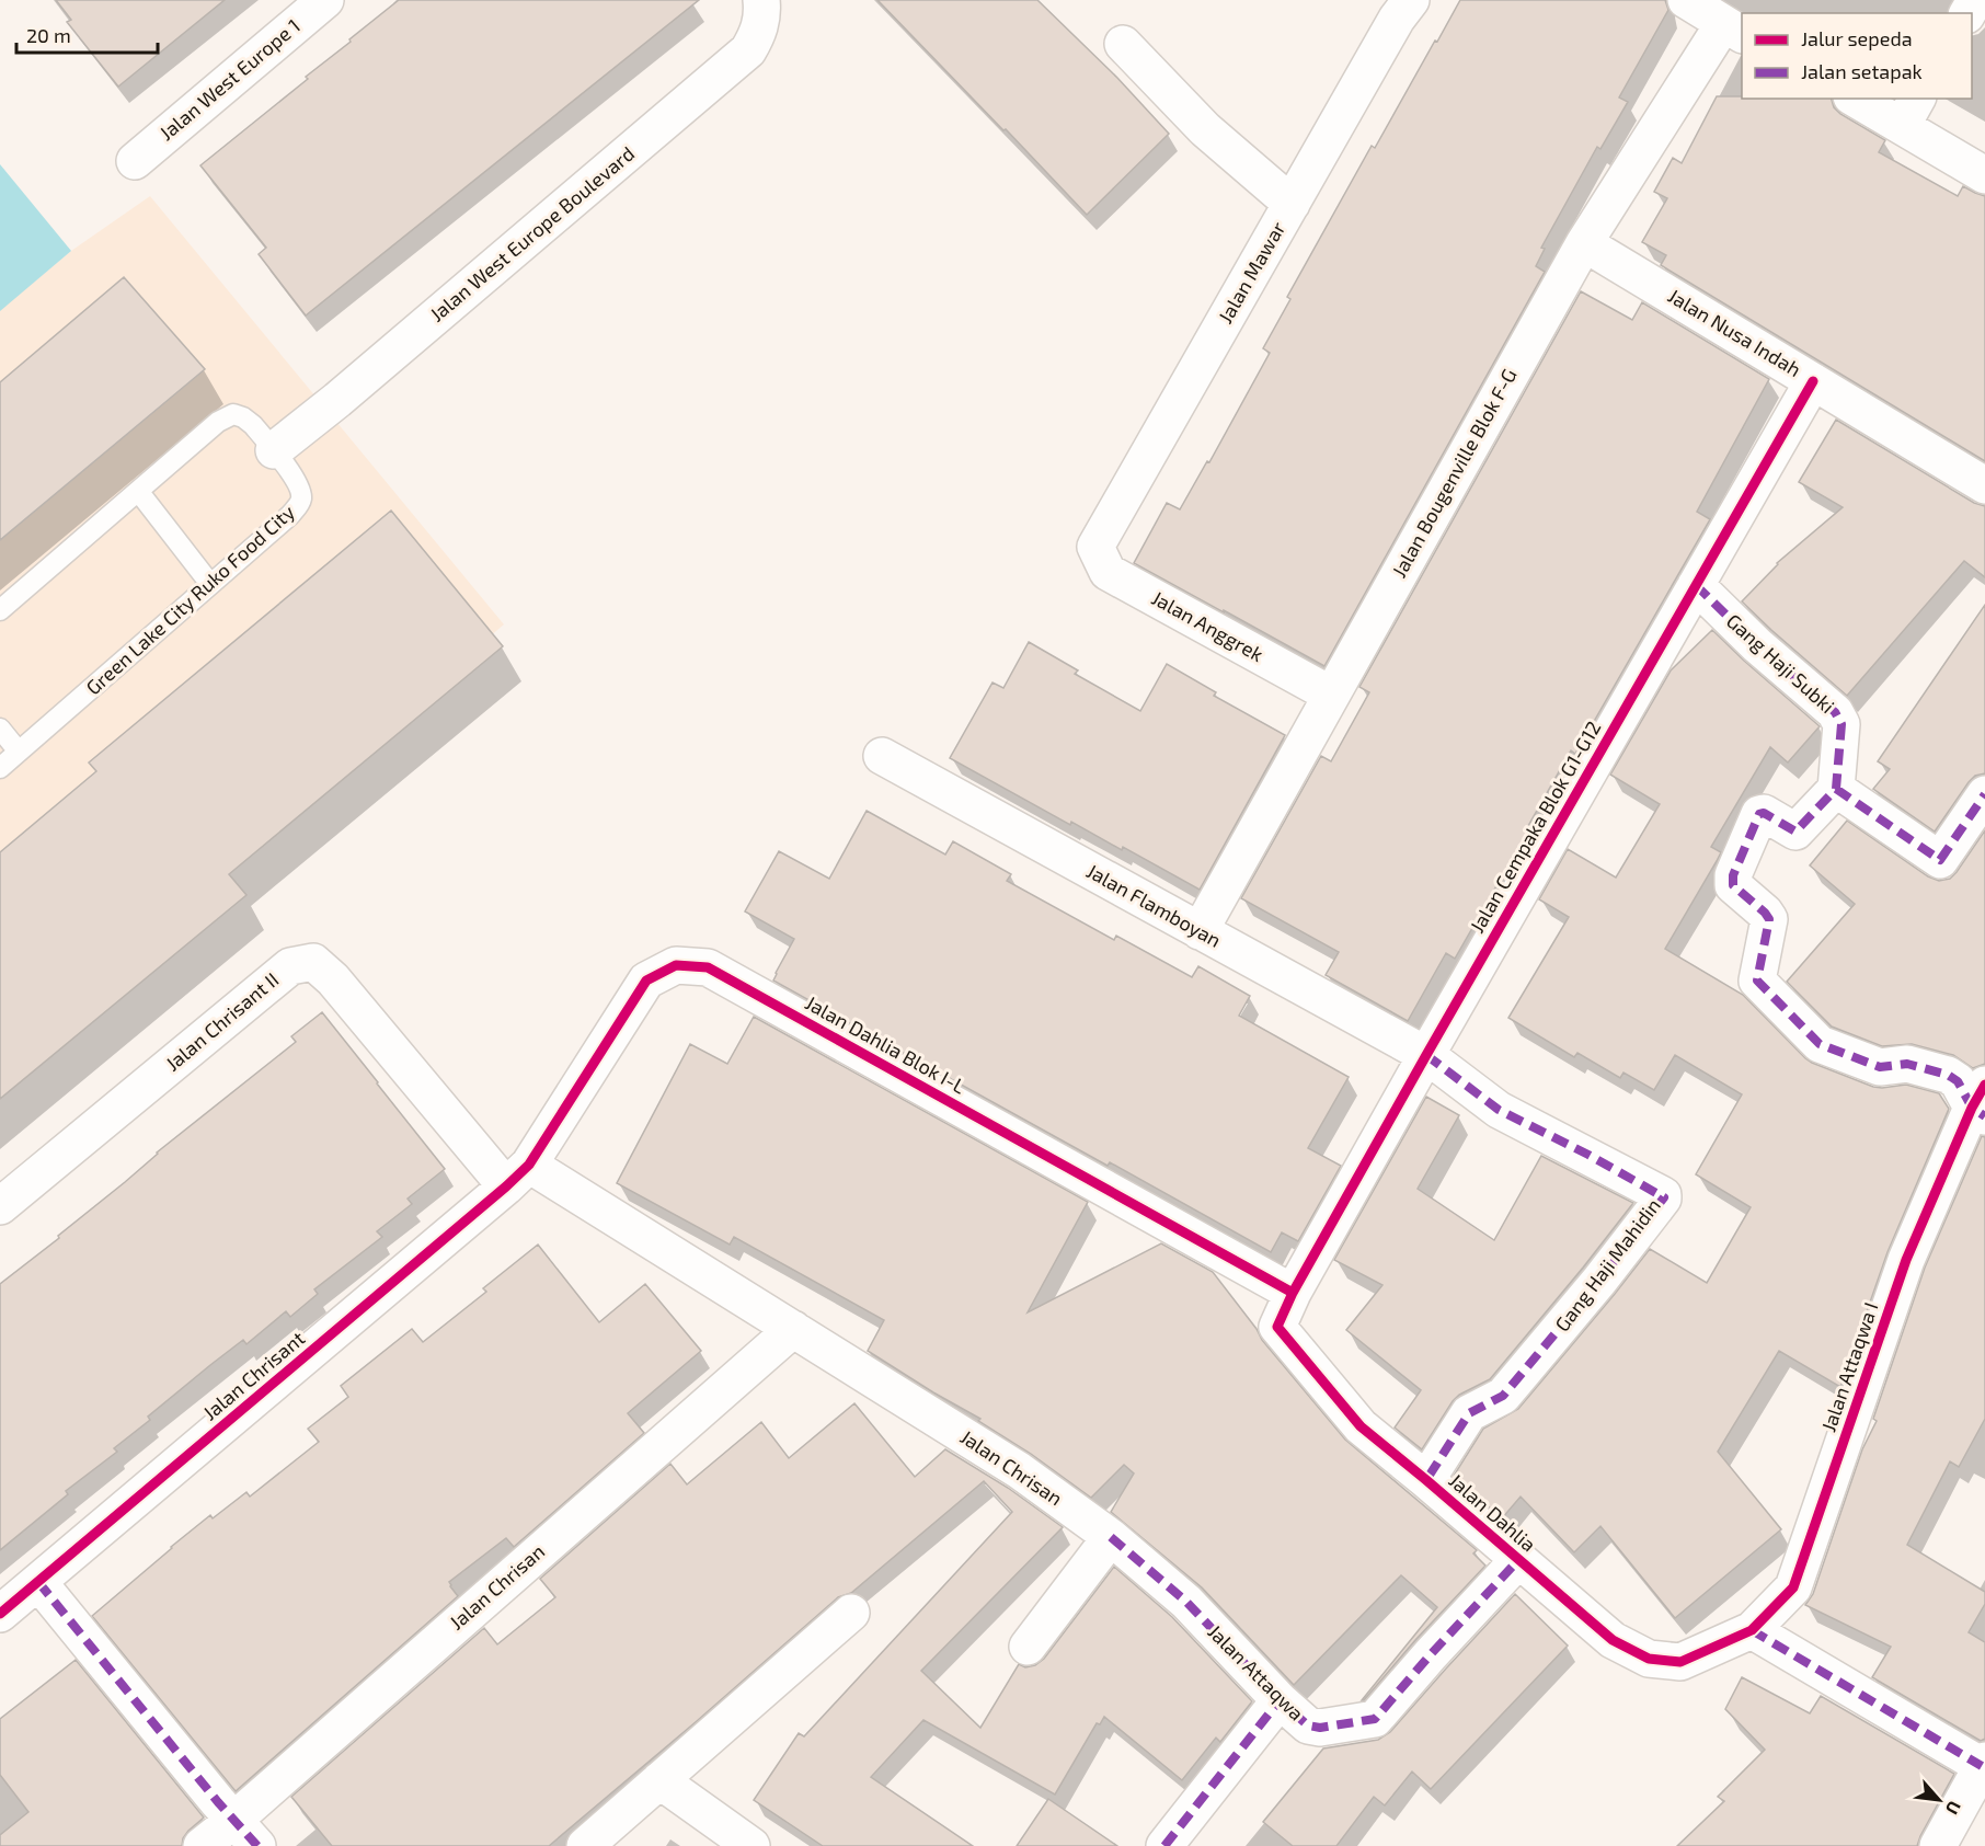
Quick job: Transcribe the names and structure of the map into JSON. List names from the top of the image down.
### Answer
{
  "streets": {
    "street": [
      "Jalan West Europe 1",
      "Jalan West Europe Boulevard",
      "Jalan Mawar",
      "Jalan Nusa Indah",
      "Jalan Bougenville Blok F-G",
      "Jalan Anggrek",
      "Gang Haji Subki",
      "Jalan Cempaka Blok G1-G12",
      "Jalan Flamboyan",
      "Jalan Chrisant II",
      "Jalan Dahlia Blok I-L",
      "Gang Haji Mahidin",
      "Jalan Attaqwa I",
      "Jalan Chrisant",
      "Jalan Chrisan",
      "Jalan Dahlia",
      "Jalan Attaqwa"
    ],
    "lane": ["Green Lake City Ruko Food City"]
  },
  "crossings": [
    ["Jalan West Europe Boulevard", "Green Lake City Ruko Food City"],
    ["Jalan Mawar", "Jalan Anggrek"],
    ["Jalan Nusa Indah", "Jalan Bougenville Blok F-G"],
    ["Jalan Nusa Indah", "Jalan Cempaka Blok G1-G12"],
    ["Jalan Bougenville Blok F-G", "Jalan Anggrek"],
    ["Jalan Bougenville Blok F-G", "Jalan Flamboyan"],
    ["Gang Haji Subki", "Jalan Cempaka Blok G1-G12"],
    ["Jalan Cempaka Blok G1-G12", "Jalan Flamboyan"],
    ["Jalan Cempaka Blok G1-G12", "Jalan Dahlia Blok I-L"],
    ["Jalan Cempaka Blok G1-G12", "Gang Haji Mahidin"],
    ["Jalan Cempaka Blok G1-G12", "Jalan Dahlia"],
    ["Jalan Flamboyan", "Gang Haji Mahidin"],
    ["Jalan Chrisant II", "Jalan Dahlia Blok I-L"],
    ["Jalan Chrisant II", "Jalan Chrisant"],
    ["Jalan Chrisant II", "Jalan Chrisan"],
    ["Jalan Dahlia Blok I-L", "Jalan Chrisant"],
    ["Jalan Dahlia Blok I-L", "Jalan Chrisan"],
    ["Jalan Dahlia Blok I-L", "Jalan Dahlia"],
    ["Gang Haji Mahidin", "Jalan Dahlia"],
    ["Jalan Attaqwa I", "Jalan Dahlia"],
    ["Jalan Chrisant", "Jalan Chrisan"],
    ["Jalan Chrisan", "Jalan Attaqwa"],
    ["Jalan Dahlia", "Jalan Attaqwa"]
  ],
  "legend": ["Jalur sepeda", "Jalan setapak"],
  "scale_bar": "20 m",
  "north": "bottom right"
}
